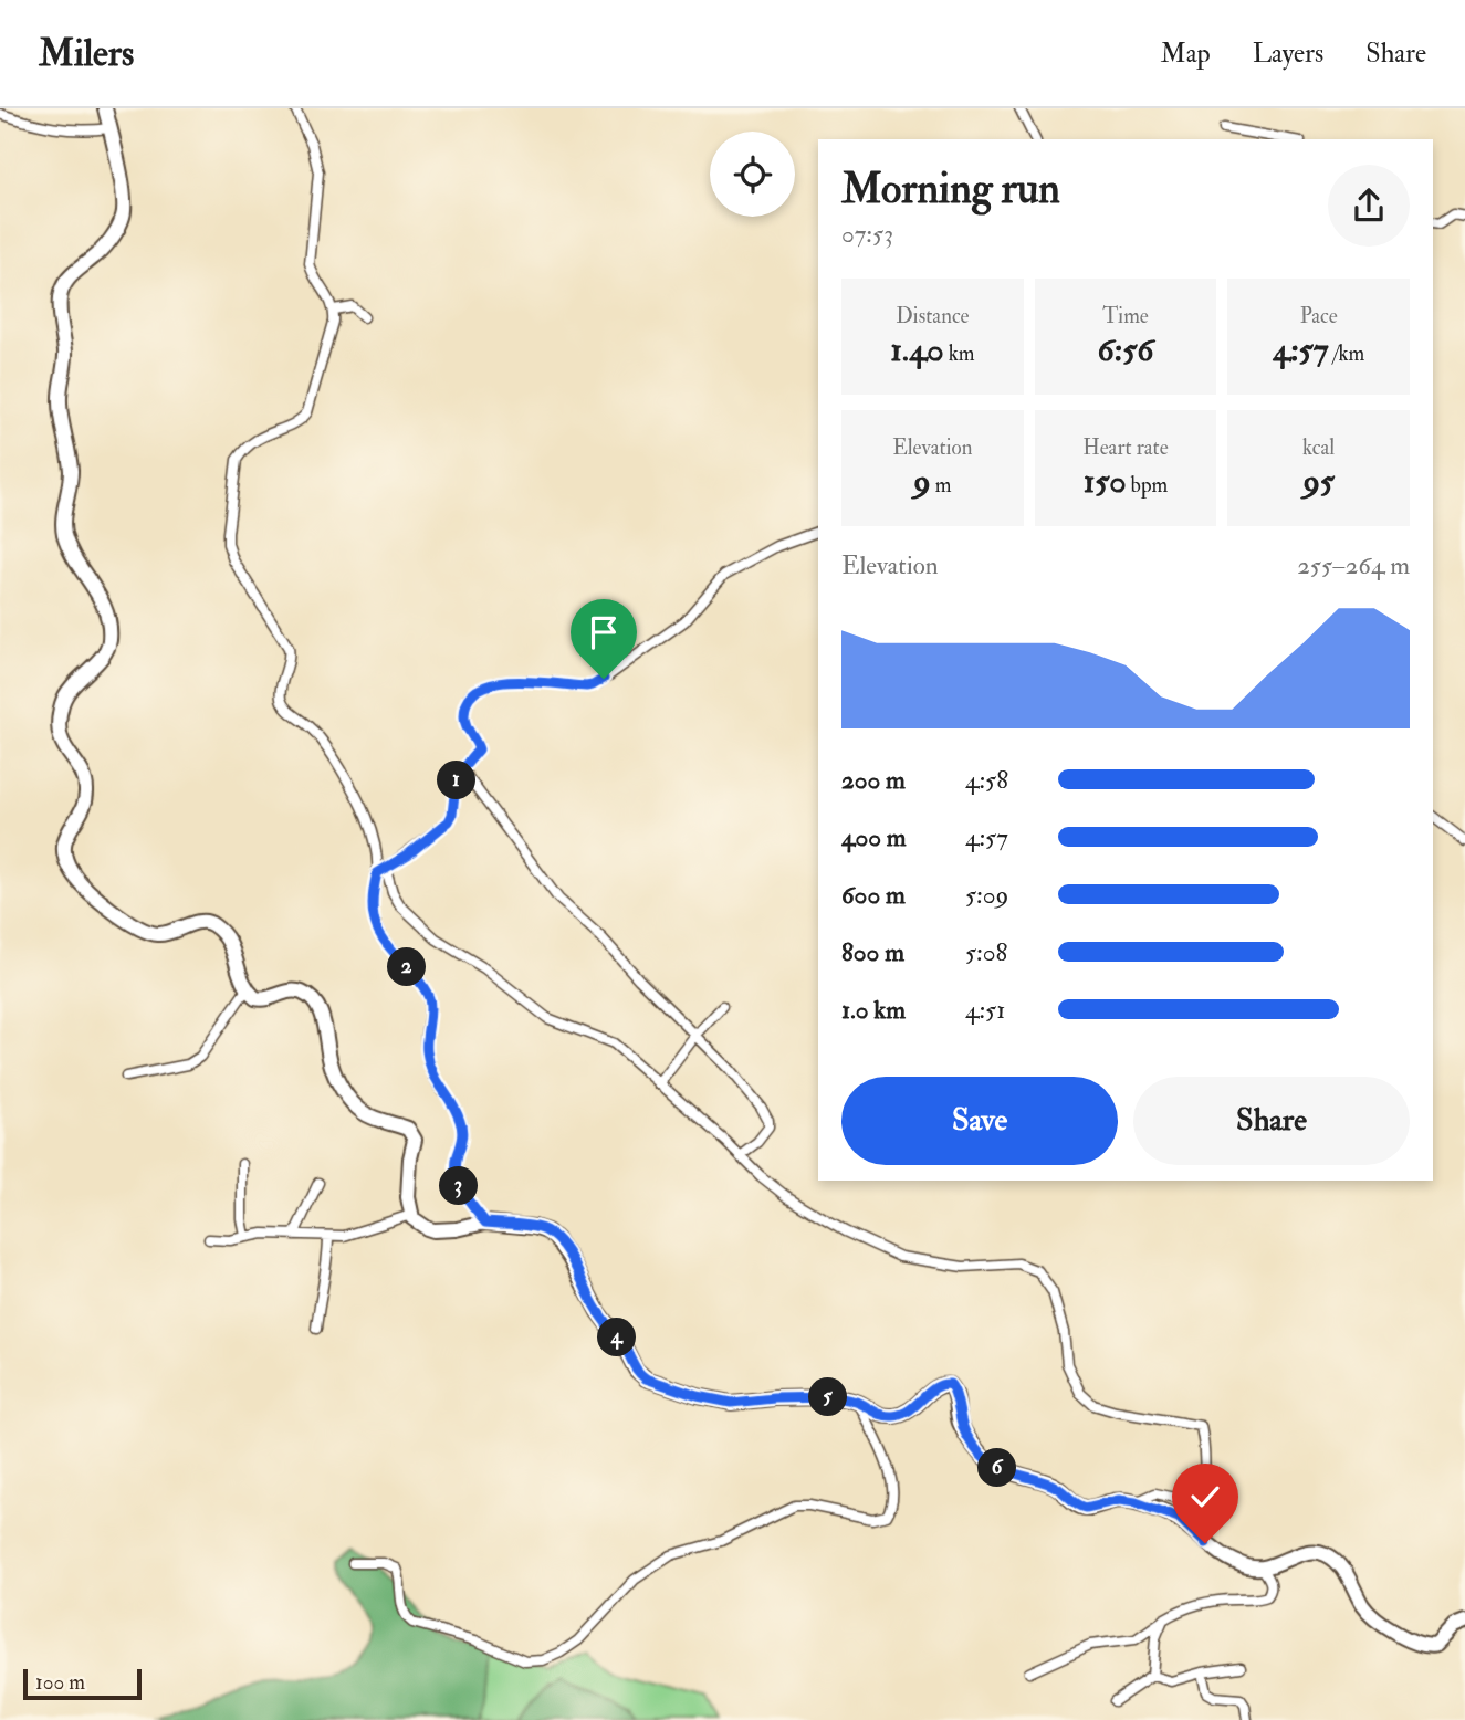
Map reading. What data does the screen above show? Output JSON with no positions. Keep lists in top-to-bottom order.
{
  "scale_bar": "100 m",
  "page": {
    "header": "Milers",
    "nav": ["Map", "Layers", "Share"],
    "heading": ["Morning run", "07:53"],
    "stats": [
      ["Distance", "1.40 km"],
      ["Time", "6:56"],
      ["Pace", "4:57 /km"],
      ["Elevation", "9 m"],
      ["Heart rate", "150 bpm"],
      ["kcal", "95"]
    ],
    "chart": ["Elevation", "255–264 m"],
    "list": [
      {
        "name": "200 m",
        "note": "4:58"
      },
      {
        "name": "400 m",
        "note": "4:57"
      },
      {
        "name": "600 m",
        "note": "5:09"
      },
      {
        "name": "800 m",
        "note": "5:08"
      },
      {
        "name": "1.0 km",
        "note": "4:51"
      }
    ],
    "pins": [
      "1",
      "2",
      "3",
      "4",
      "5",
      "6"
    ],
    "buttons": ["Save", "Share"],
    "scale": "100 m"
  }
}
